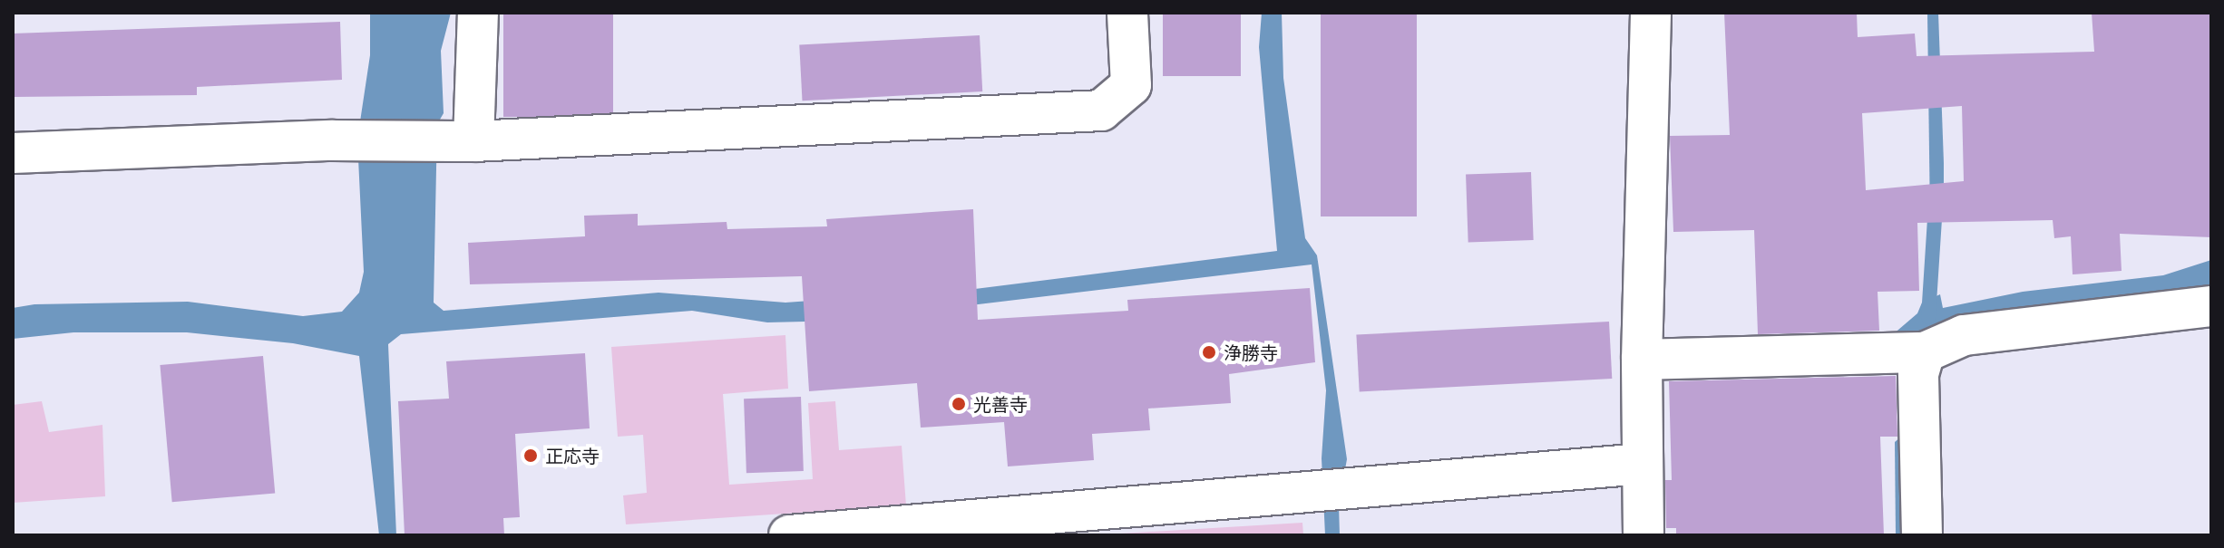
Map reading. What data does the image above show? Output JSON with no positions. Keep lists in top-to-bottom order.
{
  "places": ["浄勝寺", "光善寺", "正応寺"]
}
